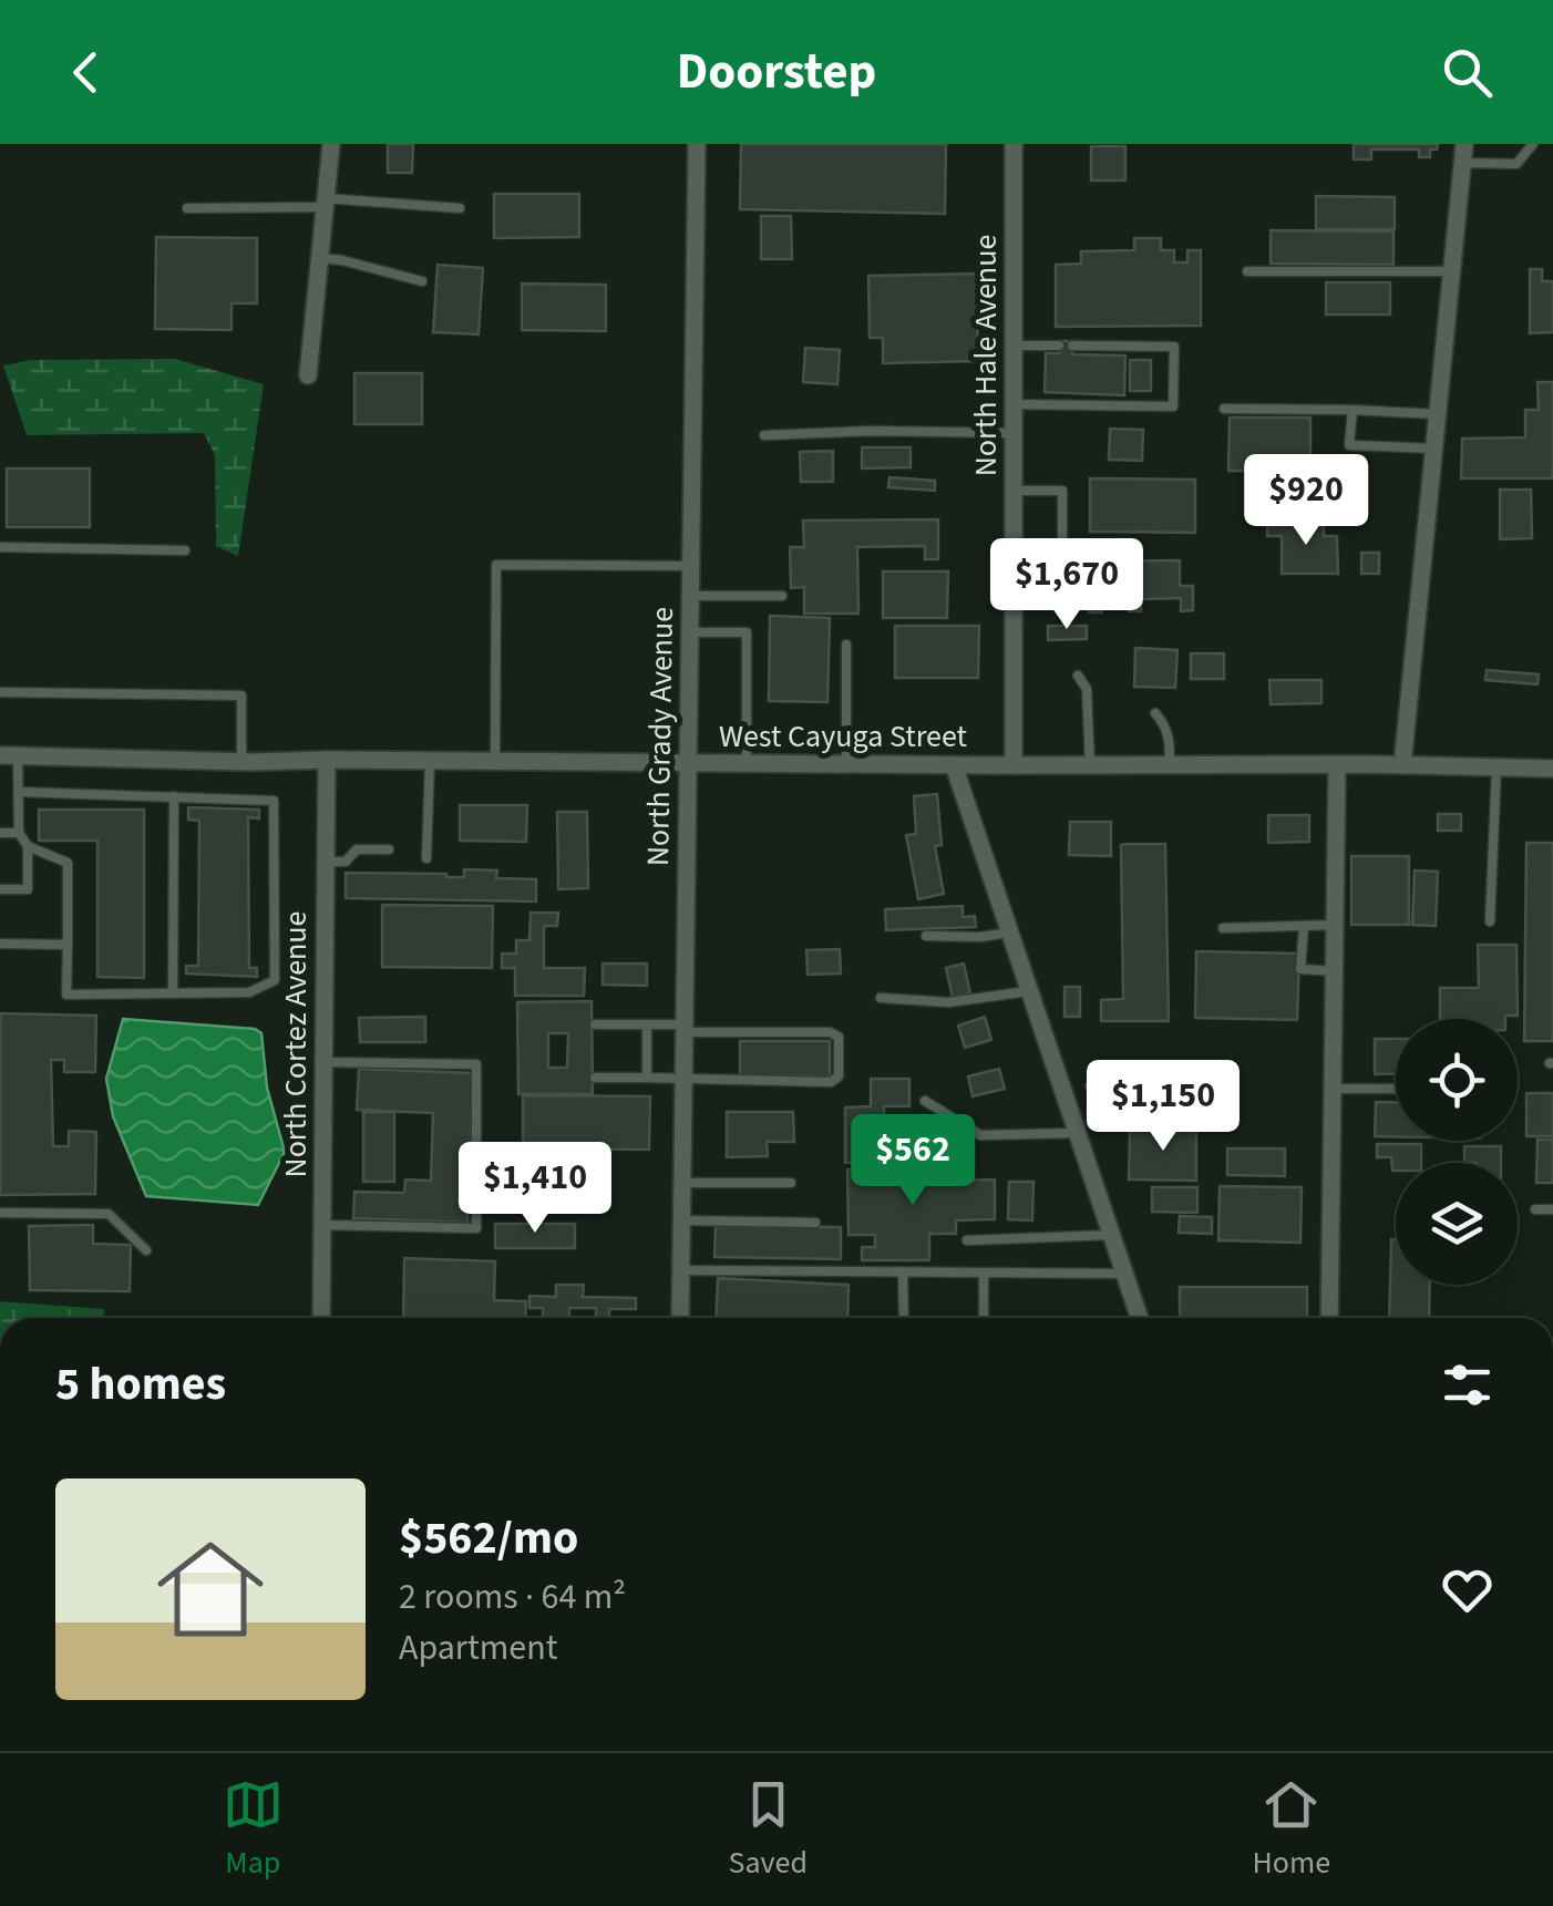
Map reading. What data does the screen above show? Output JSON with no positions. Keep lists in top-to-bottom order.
{
  "streets": {
    "street": [
      "North Hale Avenue",
      "North Grady Avenue",
      "West Cayuga Street",
      "North Cortez Avenue"
    ]
  },
  "crossings": [
    ["North Hale Avenue", "West Cayuga Street"],
    ["North Grady Avenue", "West Cayuga Street"],
    ["West Cayuga Street", "North Cortez Avenue"]
  ],
  "page": {
    "header": "Doorstep",
    "price": [
      "$920",
      "$1,670",
      "$1,150",
      "$562",
      "$1,410"
    ],
    "heading": "5 homes",
    "list": [
      {
        "name": "$562/mo",
        "note": "2 rooms · 64 m² · Apartment"
      }
    ],
    "tabs": ["Map", "Saved", "Home"]
  }
}
